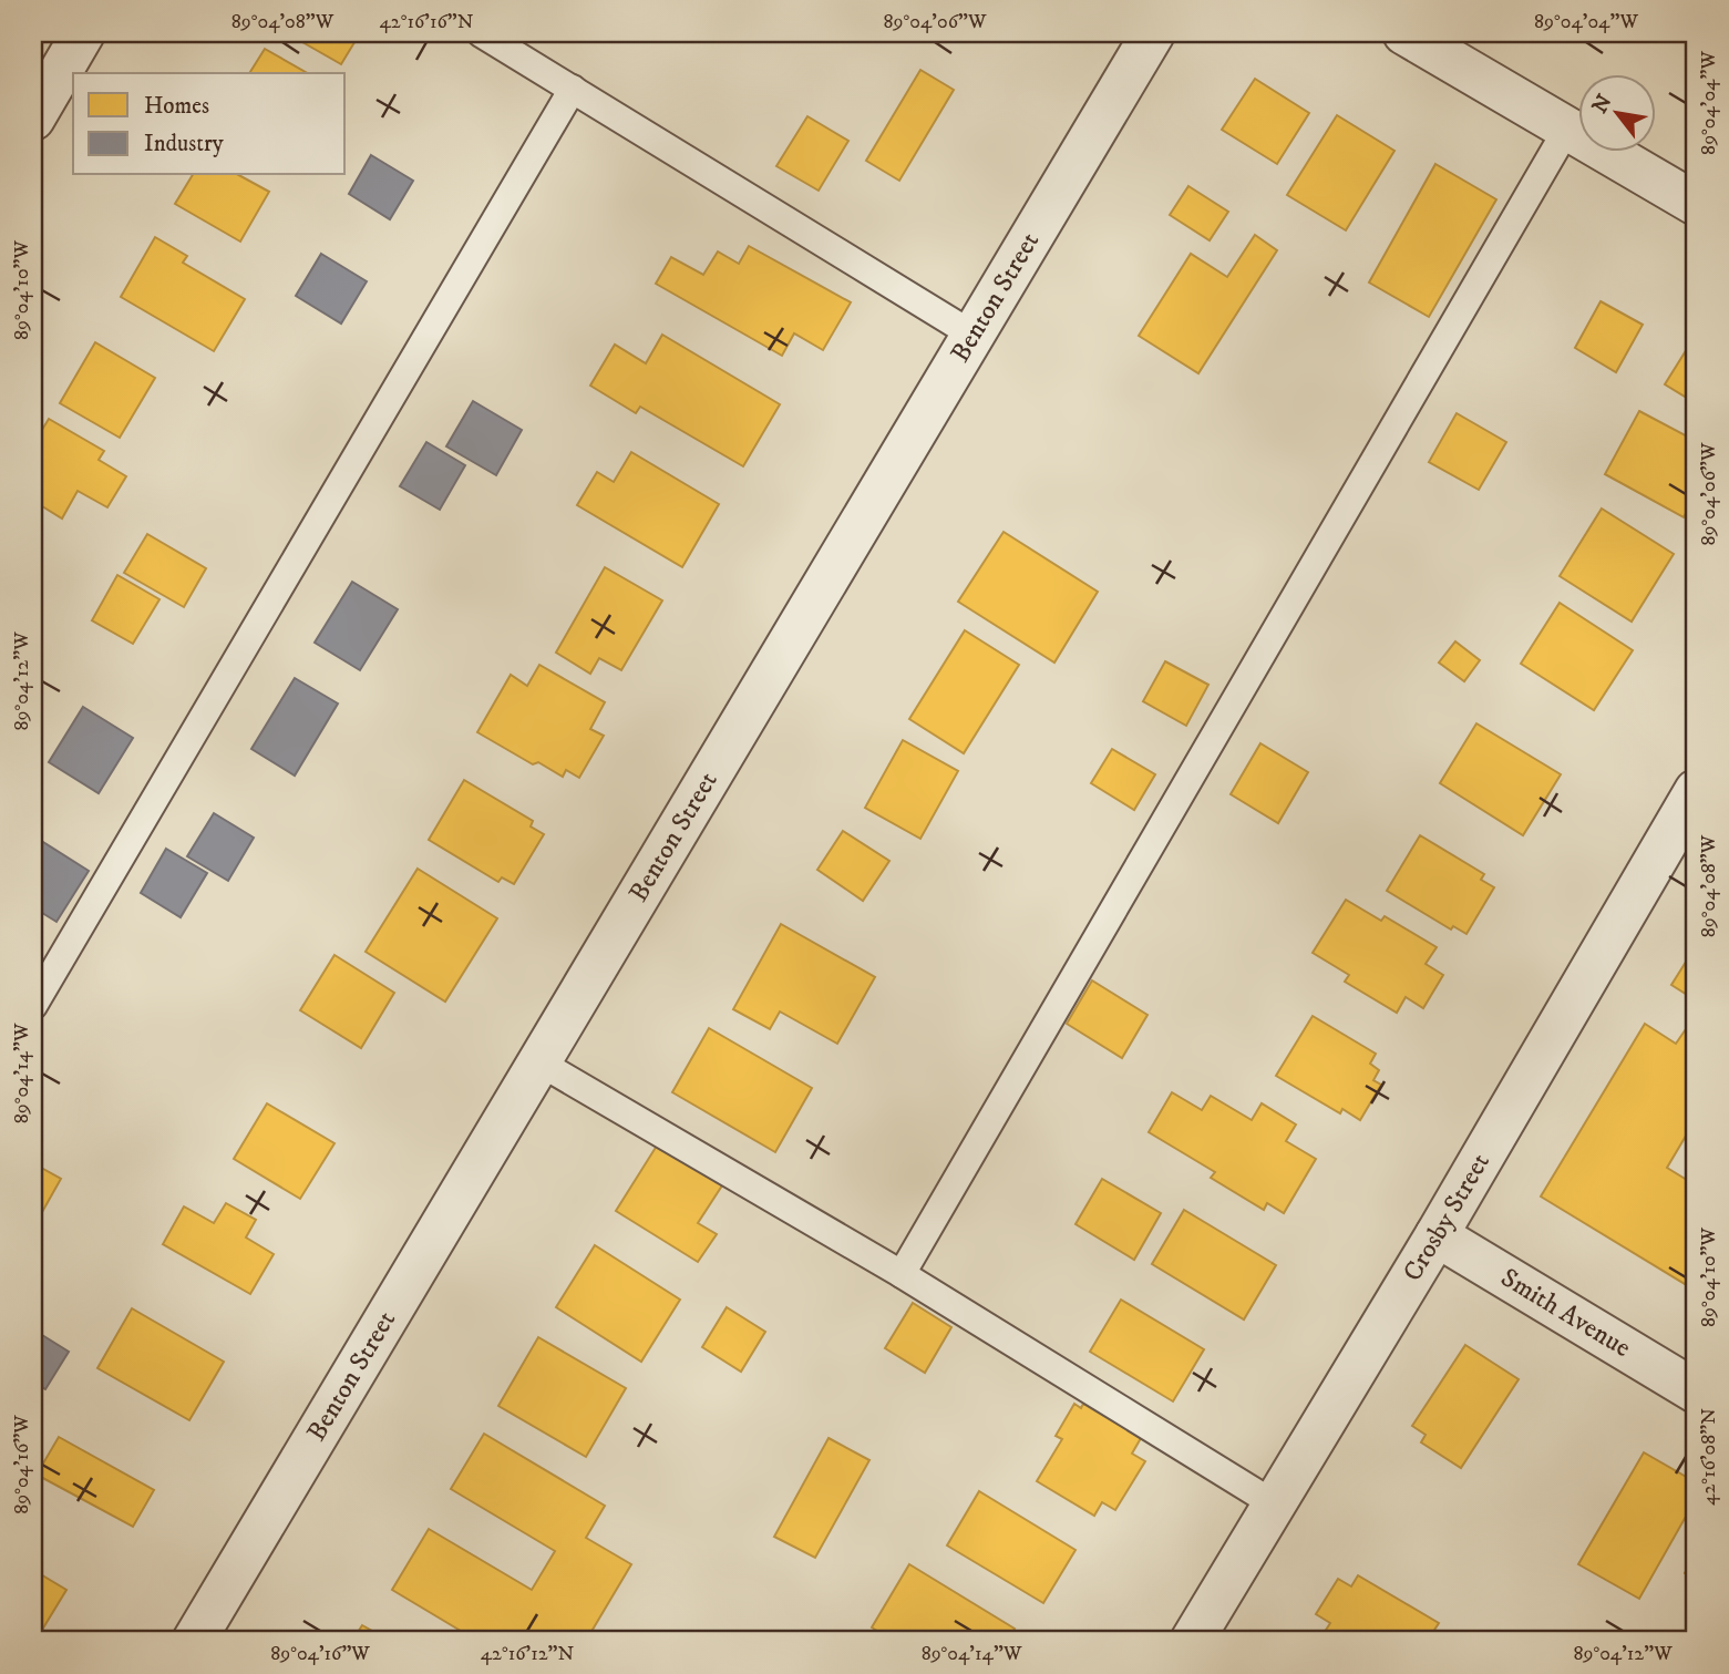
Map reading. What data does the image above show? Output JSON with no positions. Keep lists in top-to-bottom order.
{
  "streets": {
    "street": ["Benton Street", "Crosby Street", "Smith Avenue"]
  },
  "crossings": [
    ["Crosby Street", "Smith Avenue"]
  ],
  "legend": ["Homes", "Industry"],
  "north": "top left",
  "coordinates": [
    "89°04'08\"W",
    "42°16'16\"N",
    "89°04'06\"W",
    "89°04'04\"W",
    "89°04'10\"W",
    "89°04'12\"W",
    "89°04'14\"W",
    "42°16'08\"N",
    "89°04'16\"W",
    "42°16'12\"N"
  ]
}
